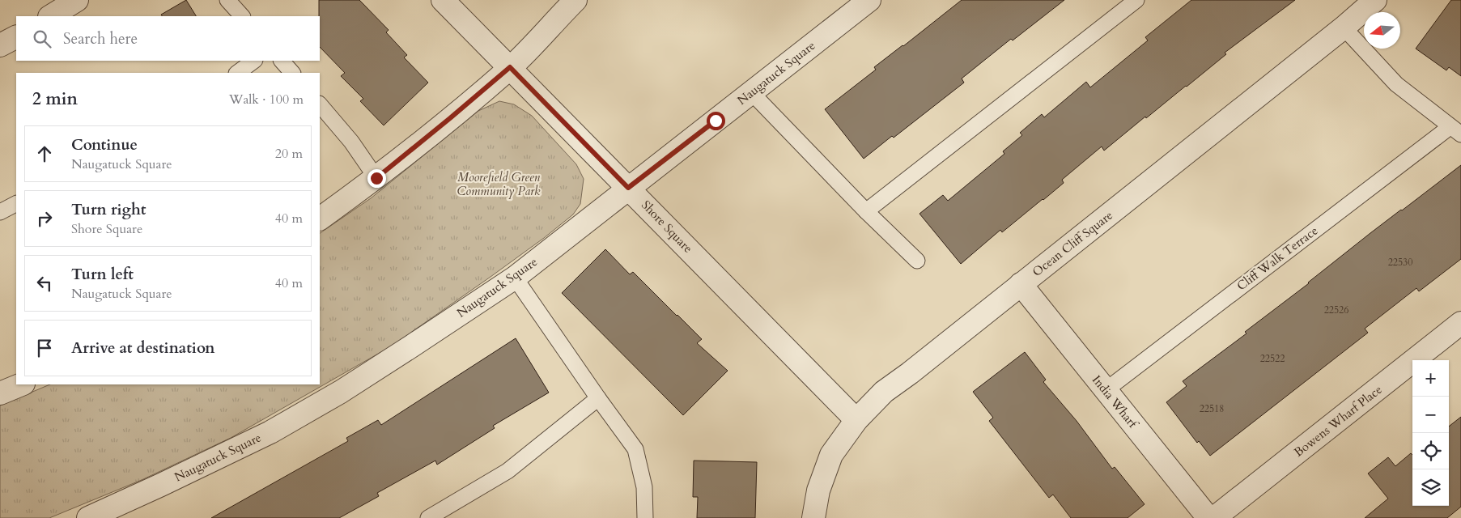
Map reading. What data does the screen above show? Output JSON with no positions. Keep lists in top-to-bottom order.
{
  "streets": {
    "street": [
      "Naugatuck Square",
      "Shore Square",
      "Ocean Cliff Square",
      "India Wharf",
      "Bowens Wharf Place"
    ],
    "lane": ["Cliff Walk Terrace"]
  },
  "crossings": [
    ["Naugatuck Square", "Shore Square"],
    ["Shore Square", "Ocean Cliff Square"],
    ["Ocean Cliff Square", "India Wharf"],
    ["Cliff Walk Terrace", "India Wharf"]
  ],
  "parks": ["Moorefield Green Community Park"],
  "house_numbers": [
    "22530",
    "22526",
    "22522",
    "22518"
  ],
  "north": "left",
  "page": {
    "search": "Search here",
    "heading": ["2 min", "Walk · 100 m"],
    "list": [
      ["Continue", "Naugatuck Square", "20 m"],
      ["Turn right", "Shore Square", "40 m"],
      ["Turn left", "Naugatuck Square", "40 m"],
      "Arrive at destination"
    ],
    "map_buttons": ["+", "−"]
  }
}
